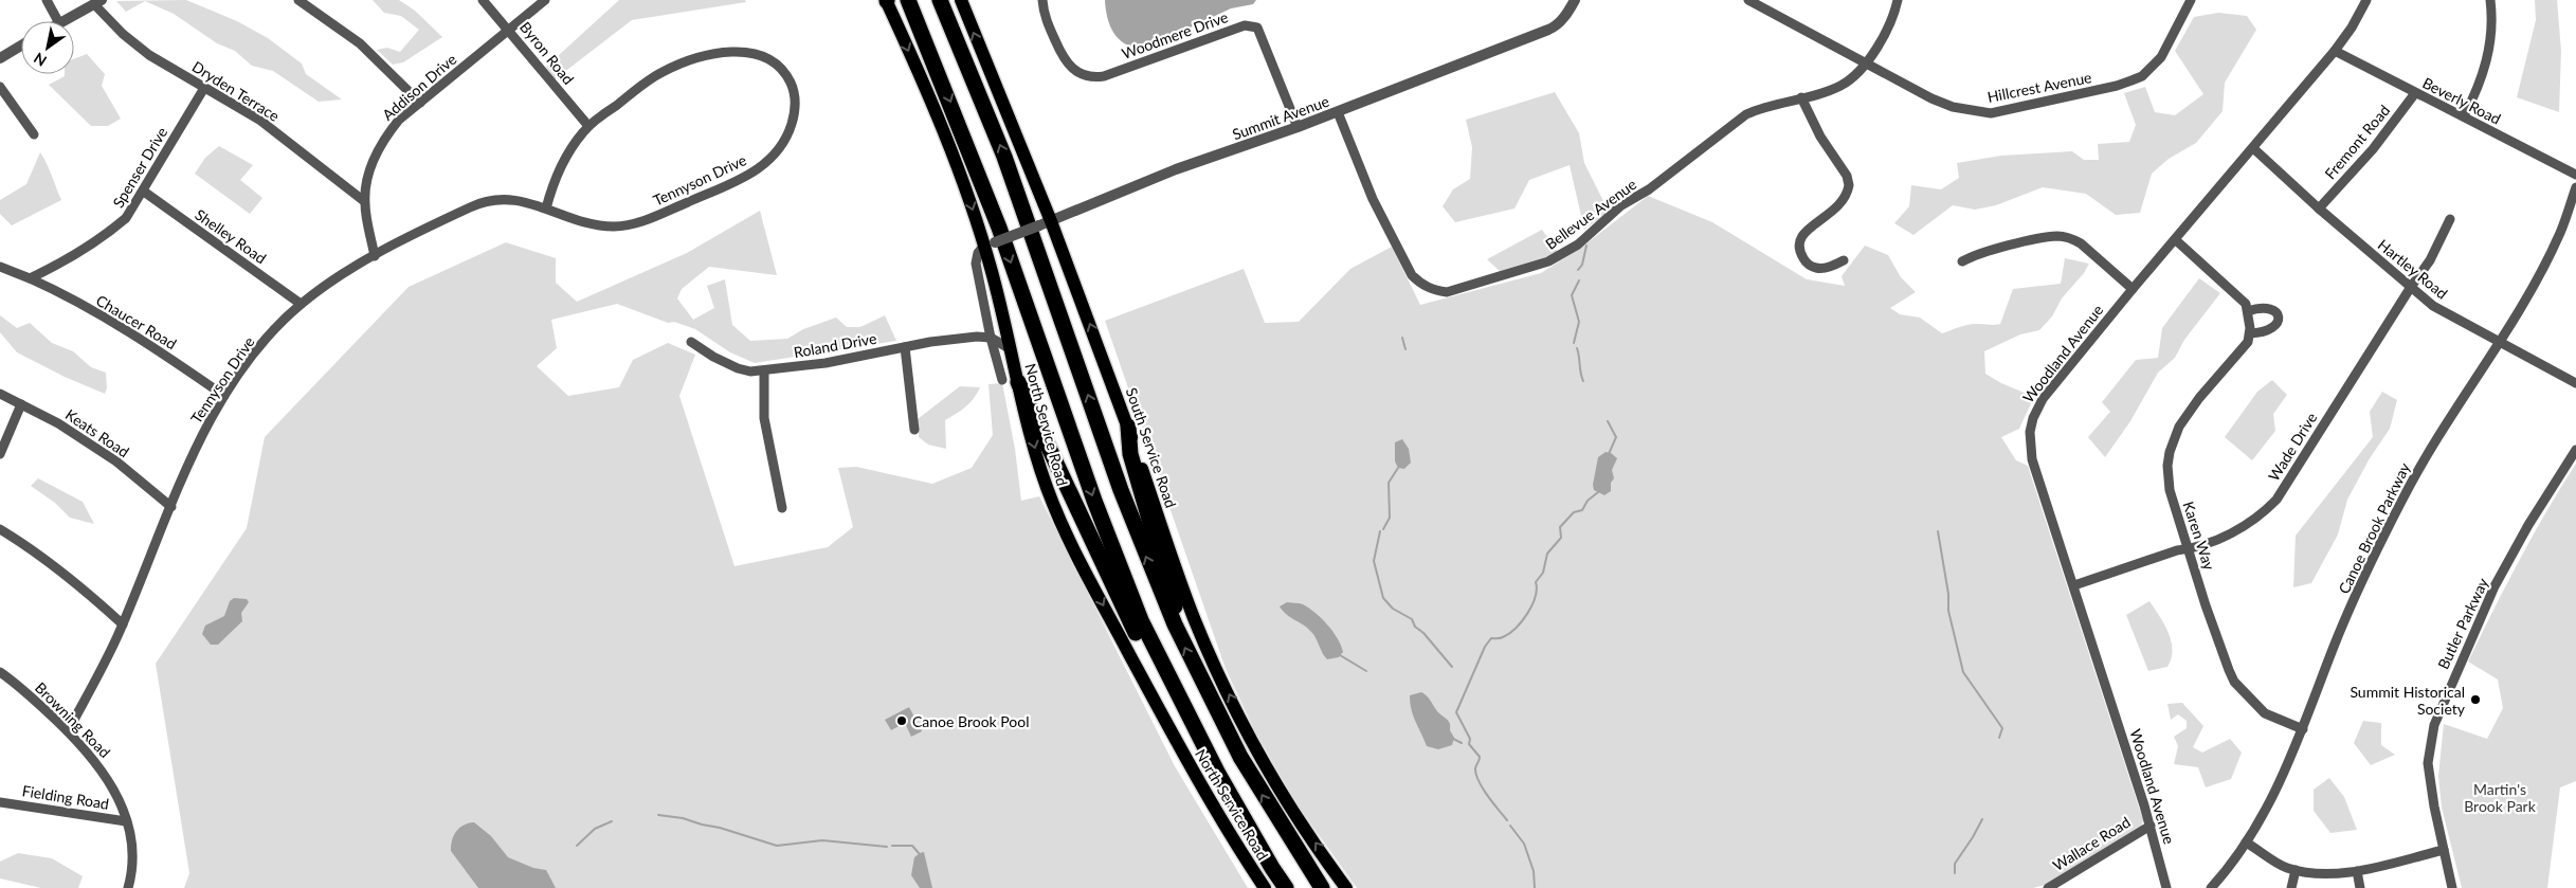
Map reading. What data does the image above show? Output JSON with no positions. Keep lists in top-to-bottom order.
{
  "streets": {
    "main road": ["North Service Road", "South Service Road"],
    "street": [
      "Woodmere Drive",
      "Byron Road",
      "Addison Drive",
      "Hillcrest Avenue",
      "Dryden Terrace",
      "Beverly Road",
      "Summit Avenue",
      "Fremont Road",
      "Spenser Drive",
      "Tennyson Drive",
      "Bellevue Avenue",
      "Shelley Road",
      "Hartley Road",
      "Chaucer Road",
      "Roland Drive",
      "Woodland Avenue",
      "Keats Road",
      "Wade Drive",
      "Canoe Brook Parkway",
      "Karen Way",
      "Butler Parkway",
      "Browning Road",
      "Fielding Road",
      "Wallace Road"
    ]
  },
  "crossings": [
    ["Woodmere Drive", "Summit Avenue"],
    ["Byron Road", "Addison Drive"],
    ["Byron Road", "Tennyson Drive"],
    ["Addison Drive", "Dryden Terrace"],
    ["Addison Drive", "Tennyson Drive"],
    ["Hillcrest Avenue", "Bellevue Avenue"],
    ["Dryden Terrace", "Spenser Drive"],
    ["Beverly Road", "Fremont Road"],
    ["Beverly Road", "Woodland Avenue"],
    ["Summit Avenue", "Bellevue Avenue"],
    ["Summit Avenue", "North Service Road"],
    ["Summit Avenue", "South Service Road"],
    ["Fremont Road", "Hartley Road"],
    ["Spenser Drive", "Shelley Road"],
    ["Spenser Drive", "Chaucer Road"],
    ["Tennyson Drive", "Shelley Road"],
    ["Tennyson Drive", "Chaucer Road"],
    ["Tennyson Drive", "Keats Road"],
    ["Tennyson Drive", "Browning Road"],
    ["Hartley Road", "Woodland Avenue"],
    ["Hartley Road", "Wade Drive"],
    ["Hartley Road", "Canoe Brook Parkway"],
    ["Woodland Avenue", "Wade Drive"],
    ["Woodland Avenue", "Wallace Road"],
    ["Wade Drive", "Karen Way"],
    ["Canoe Brook Parkway", "Karen Way"],
    ["Browning Road", "Fielding Road"]
  ],
  "one_way": ["North Service Road", "South Service Road"],
  "parks": ["Martin's Brook Park"],
  "places": ["Summit Historical Society", "Canoe Brook Pool"],
  "north": "bottom left"
}
